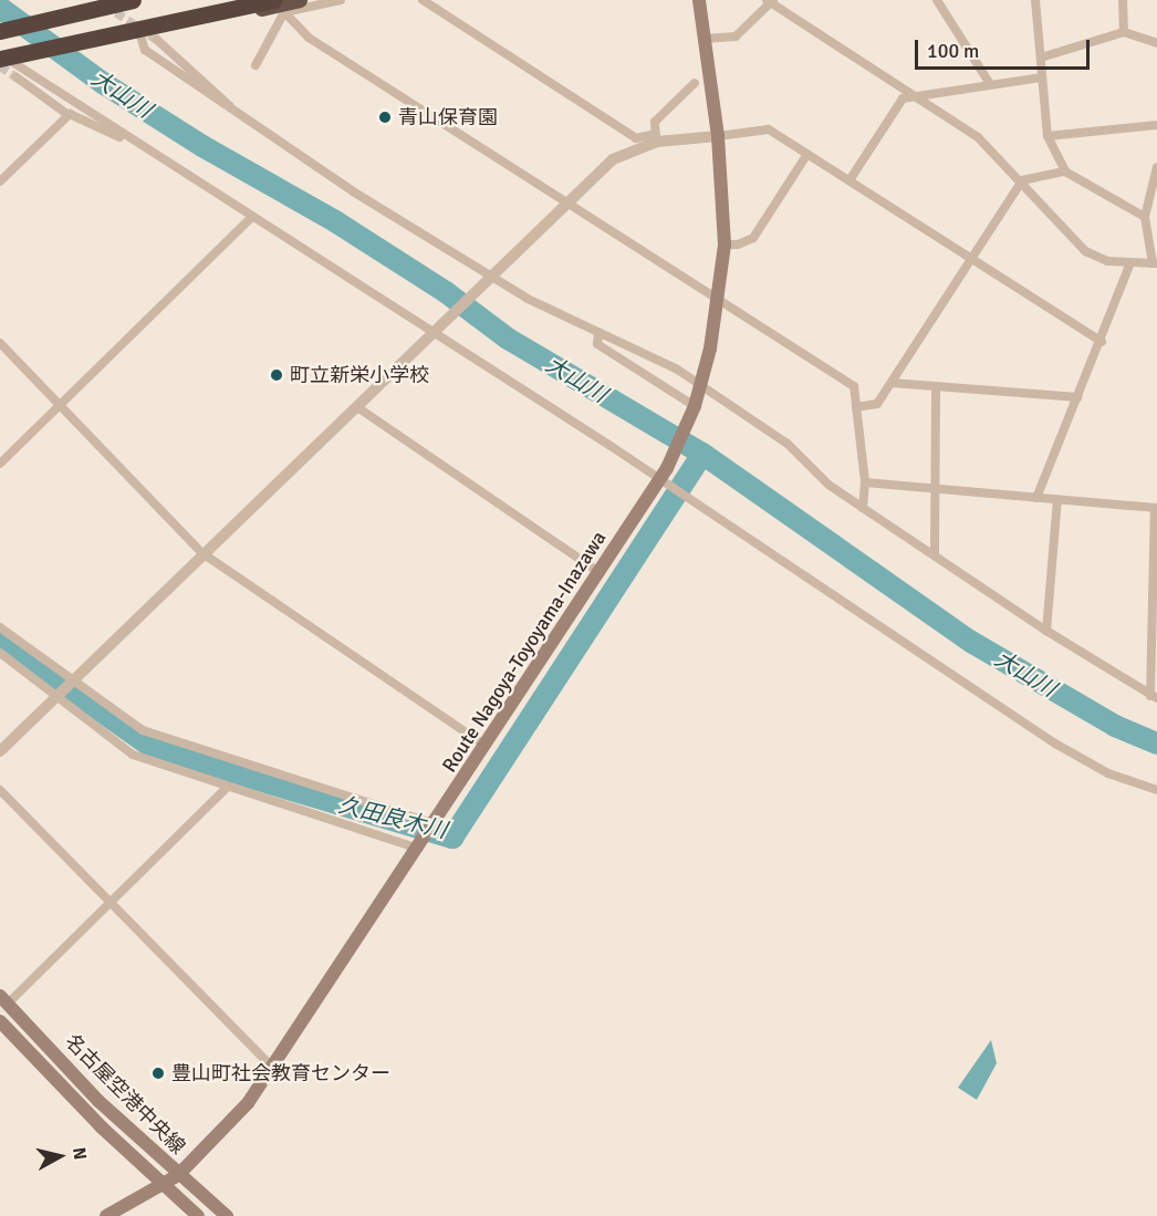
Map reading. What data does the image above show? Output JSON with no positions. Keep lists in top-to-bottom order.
{
  "streets": {
    "main road": ["Route Nagoya-Toyoyama-Inazawa", "名古屋空港中央線"]
  },
  "crossings": [
    ["Route Nagoya-Toyoyama-Inazawa", "名古屋空港中央線"]
  ],
  "water": ["大山川", "久田良木川"],
  "places": ["青山保育園", "町立新栄小学校", "豊山町社会教育センター"],
  "scale_bar": "100 m",
  "north": "right"
}
